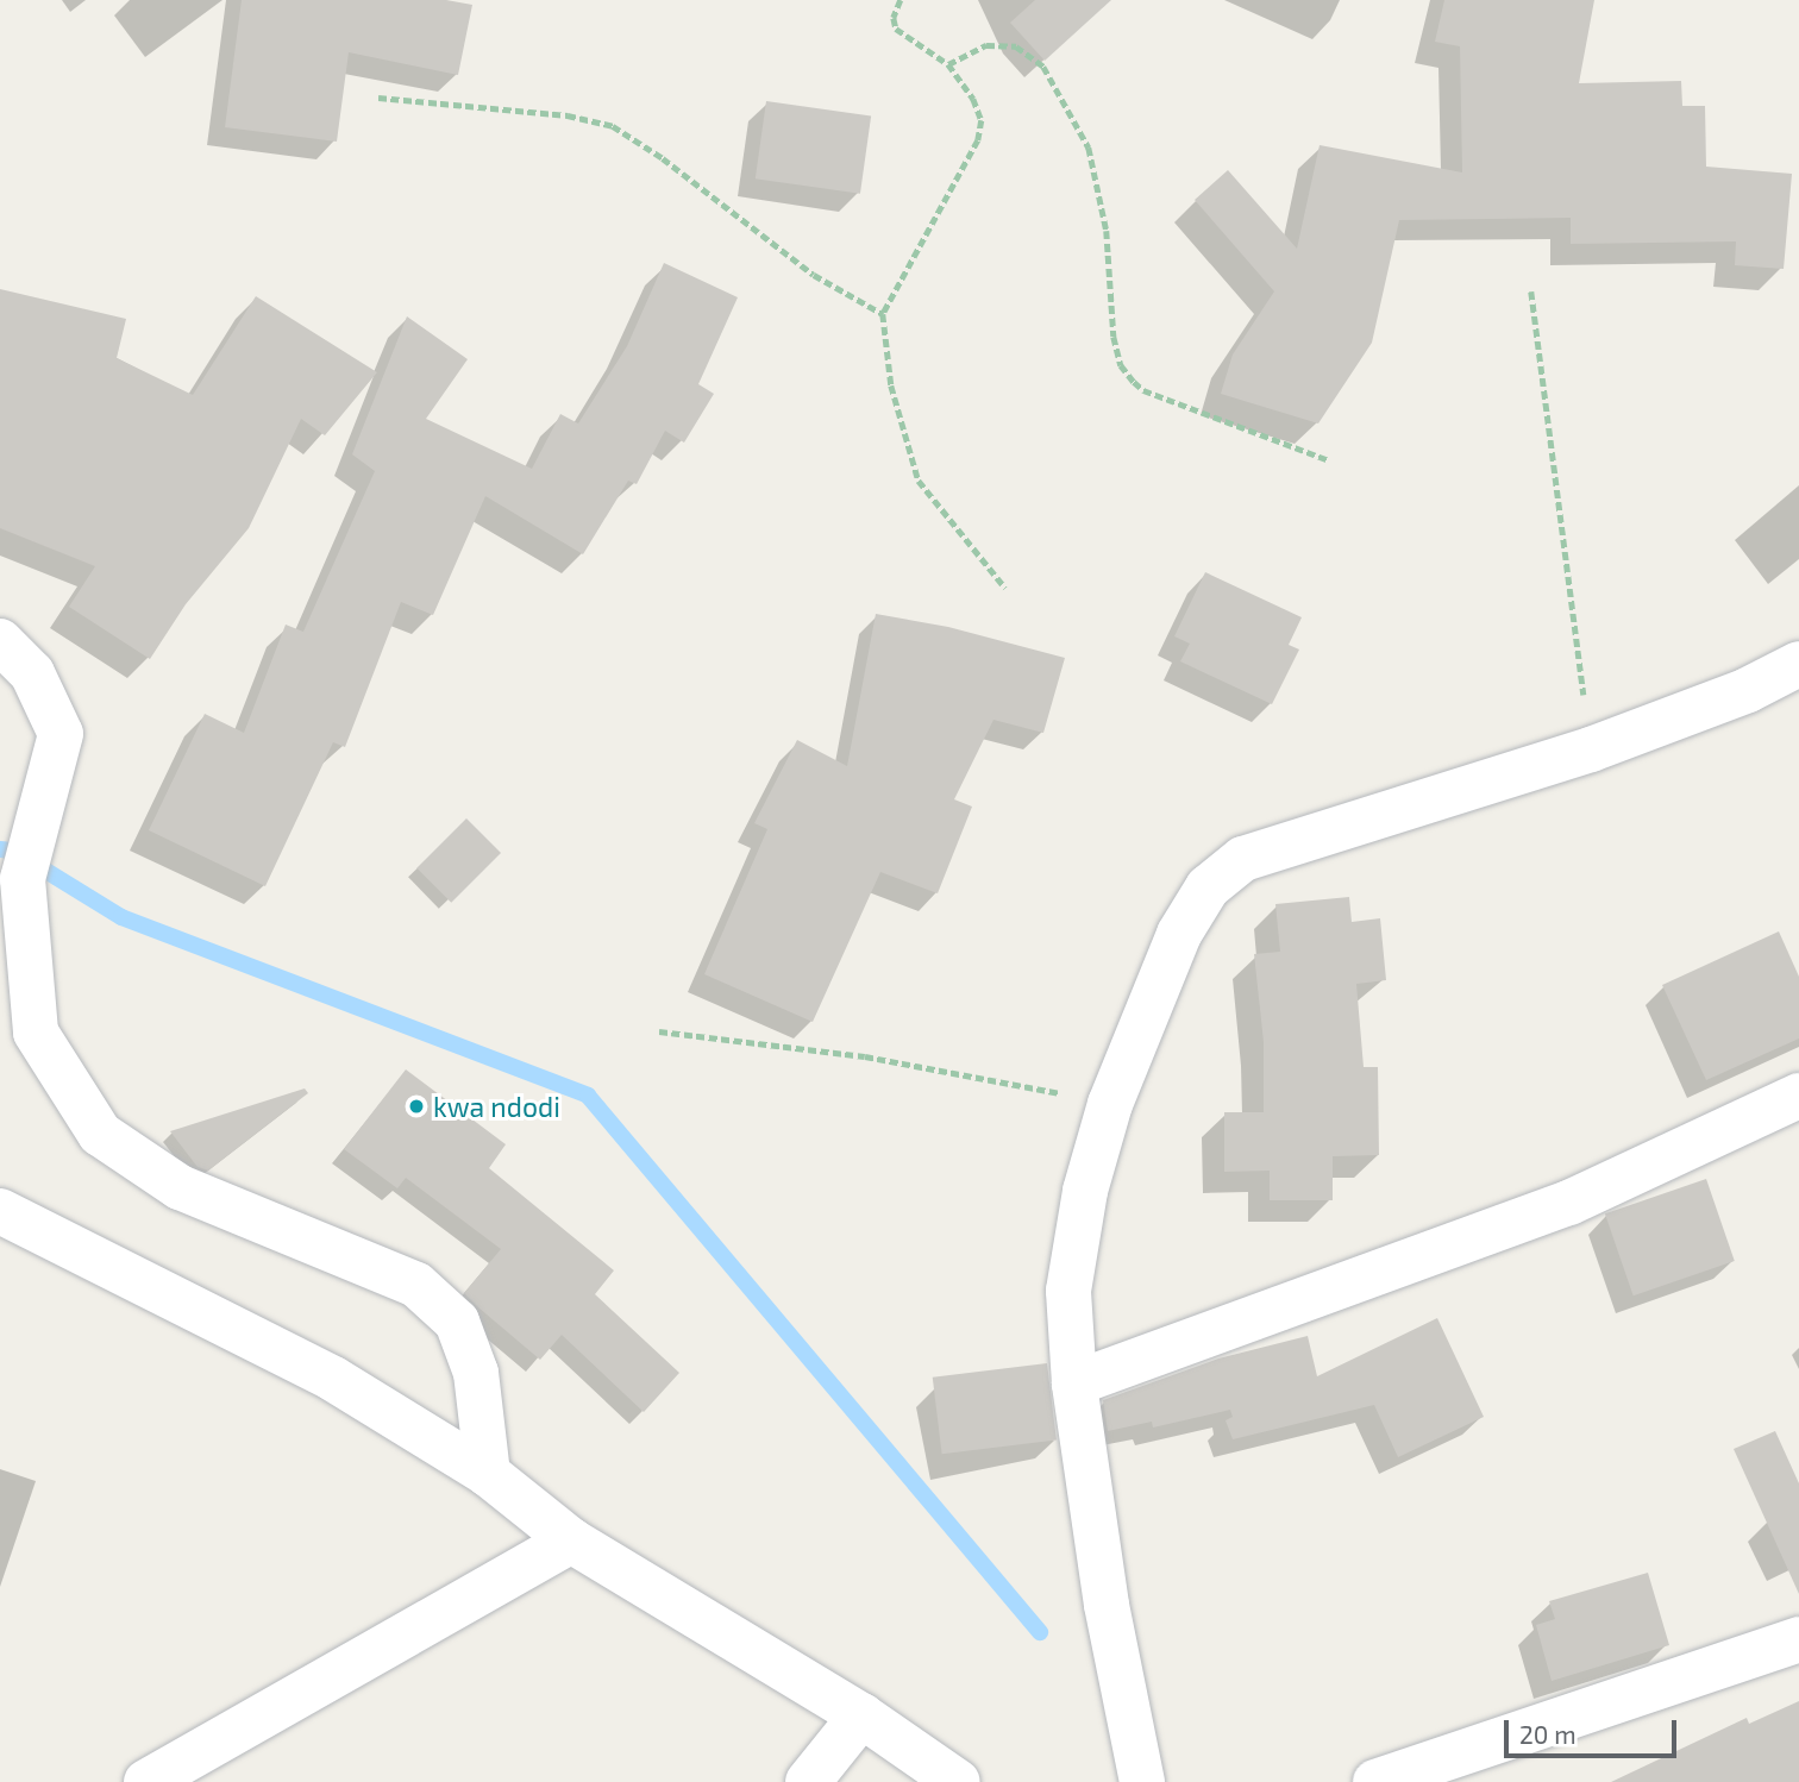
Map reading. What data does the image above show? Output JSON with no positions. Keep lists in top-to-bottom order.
{
  "places": ["kwa ndodi"],
  "scale_bar": "20 m"
}
